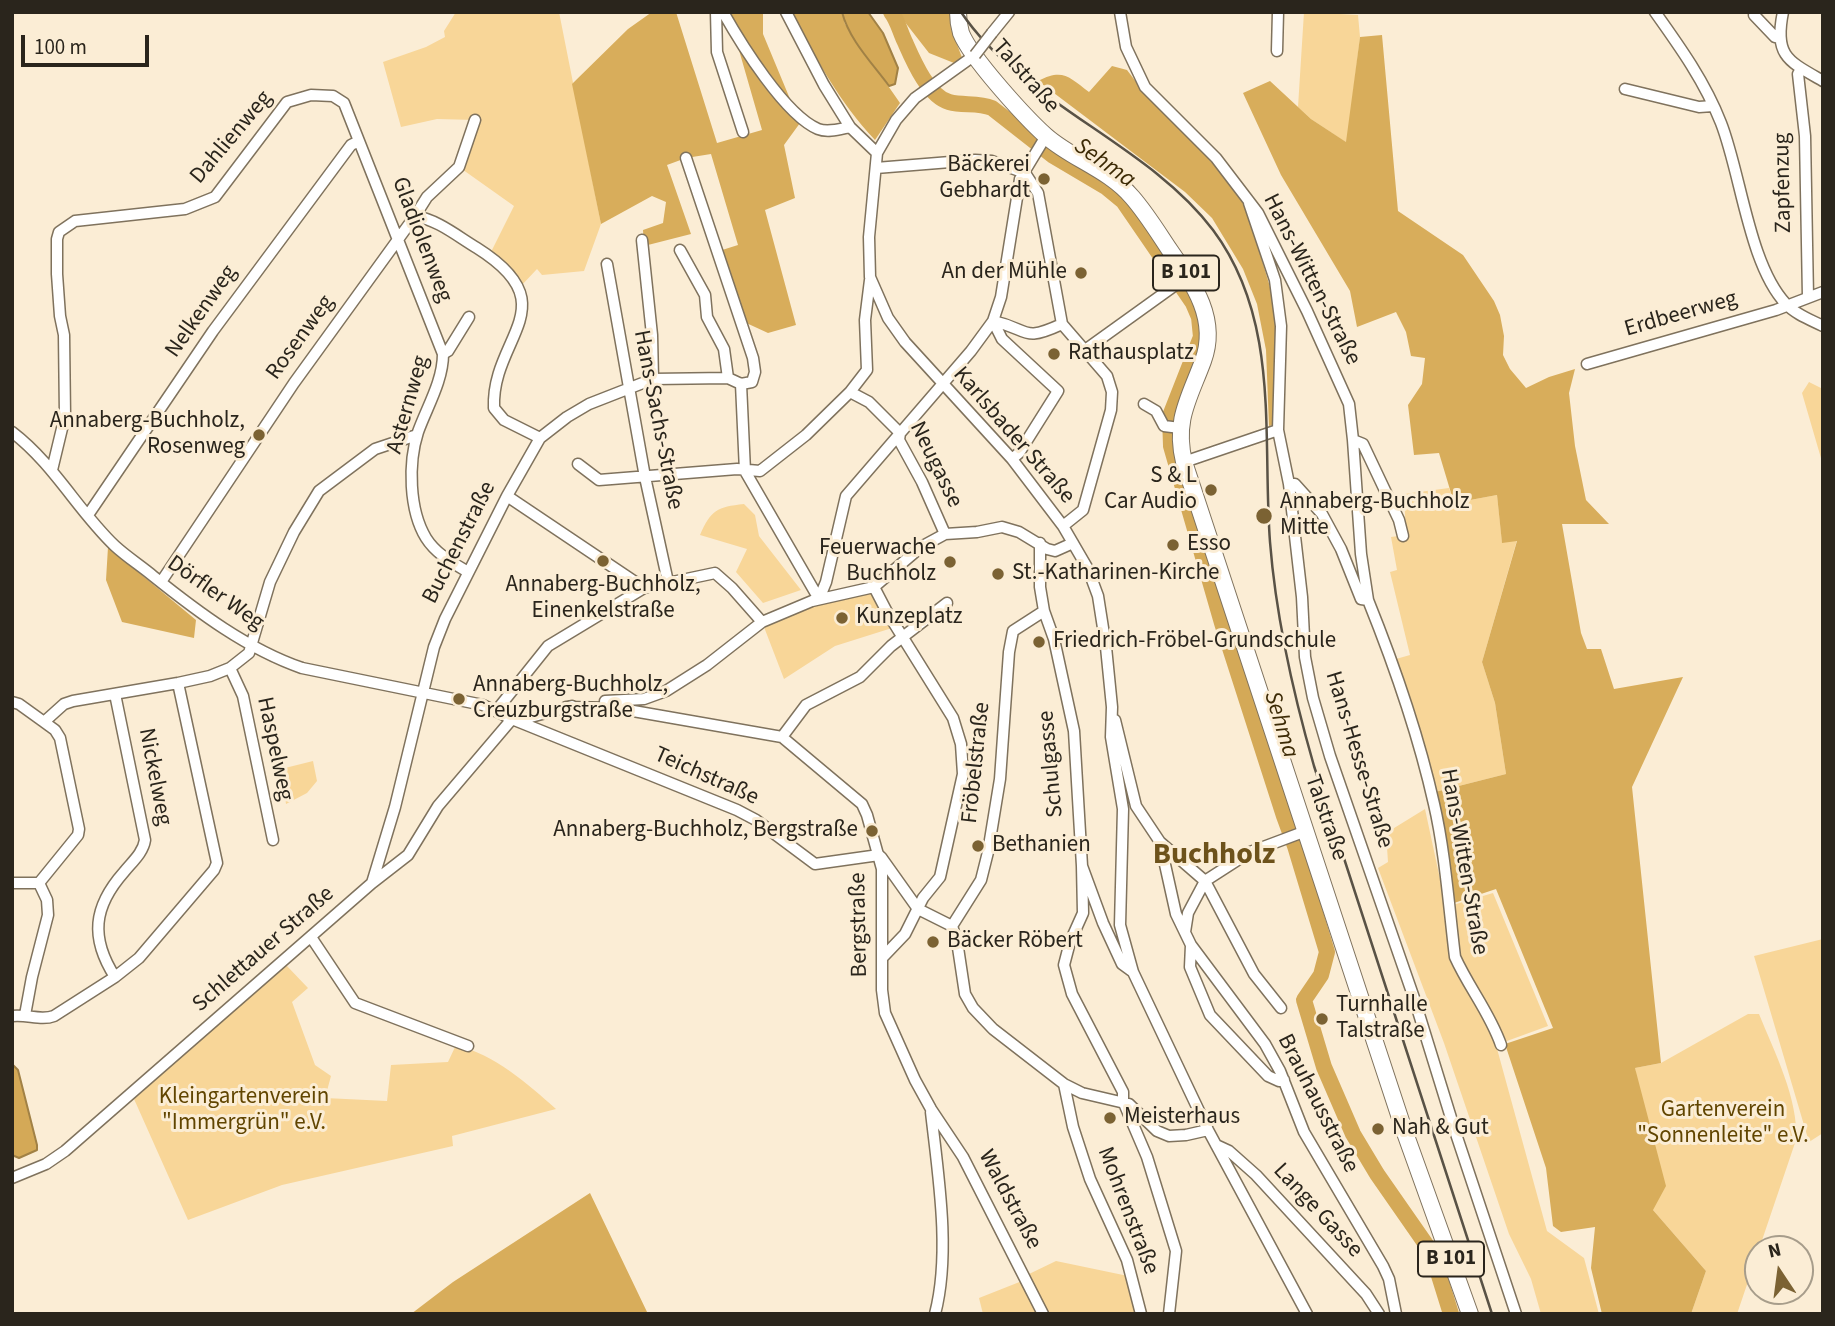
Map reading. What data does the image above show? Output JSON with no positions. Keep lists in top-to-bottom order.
{
  "streets": {
    "main road": ["Talstraße", "B 101"],
    "street": [
      "Dahlienweg",
      "Zapfenzug",
      "Gladiolenweg",
      "Hans-Witten-Straße",
      "Nelkenweg",
      "Erdbeerweg",
      "Rosenweg",
      "Asternweg",
      "Hans-Sachs-Straße",
      "Karlsbader Straße",
      "Neugasse",
      "Buchenstraße",
      "Dörfler Weg",
      "Haspelweg",
      "Hans-Hesse-Straße",
      "Fröbelstraße",
      "Schulgasse",
      "Nickelweg",
      "Teichstraße",
      "Bergstraße",
      "Schlettauer Straße",
      "Brauhausstraße",
      "Waldstraße",
      "Mohrenstraße",
      "Lange Gasse"
    ]
  },
  "crossings": [
    ["Talstraße", "Karlsbader Straße"],
    ["Dahlienweg", "Gladiolenweg"],
    ["Dahlienweg", "Nelkenweg"],
    ["Dahlienweg", "Dörfler Weg"],
    ["Zapfenzug", "Erdbeerweg"],
    ["Gladiolenweg", "Nelkenweg"],
    ["Gladiolenweg", "Rosenweg"],
    ["Gladiolenweg", "Asternweg"],
    ["Hans-Witten-Straße", "Hans-Hesse-Straße"],
    ["Nelkenweg", "Dörfler Weg"],
    ["Rosenweg", "Dörfler Weg"],
    ["Asternweg", "Buchenstraße"],
    ["Hans-Sachs-Straße", "Buchenstraße"],
    ["Karlsbader Straße", "Schulgasse"],
    ["Karlsbader Straße", "Schlettauer Straße"],
    ["Karlsbader Straße", "Lange Gasse"],
    ["Neugasse", "Schlettauer Straße"],
    ["Buchenstraße", "Dörfler Weg"],
    ["Buchenstraße", "Schlettauer Straße"],
    ["Dörfler Weg", "Teichstraße"],
    ["Fröbelstraße", "Schulgasse"],
    ["Schulgasse", "Schlettauer Straße"],
    ["Teichstraße", "Bergstraße"],
    ["Teichstraße", "Schlettauer Straße"],
    ["Bergstraße", "Waldstraße"]
  ],
  "districts": ["Buchholz"],
  "water": ["Sehma"],
  "parks": ["Kleingartenverein \"Immergrün\" e.V.", "Gartenverein \"Sonnenleite\" e.V."],
  "places": [
    "Bäckerei Gebhardt",
    "An der Mühle",
    "Rathausplatz",
    "Annaberg-Buchholz, Rosenweg",
    "S & L Car Audio",
    "Annaberg-Buchholz Mitte",
    "Esso",
    "Annaberg-Buchholz, Einenkelstraße",
    "Feuerwache Buchholz",
    "St.-Katharinen-Kirche",
    "Kunzeplatz",
    "Friedrich-Fröbel-Grundschule",
    "Annaberg-Buchholz, Creuzburgstraße",
    "Annaberg-Buchholz, Bergstraße",
    "Bethanien",
    "Bäcker Röbert",
    "Turnhalle Talstraße",
    "Meisterhaus",
    "Nah & Gut"
  ],
  "scale_bar": "100 m",
  "north": "top"
}
